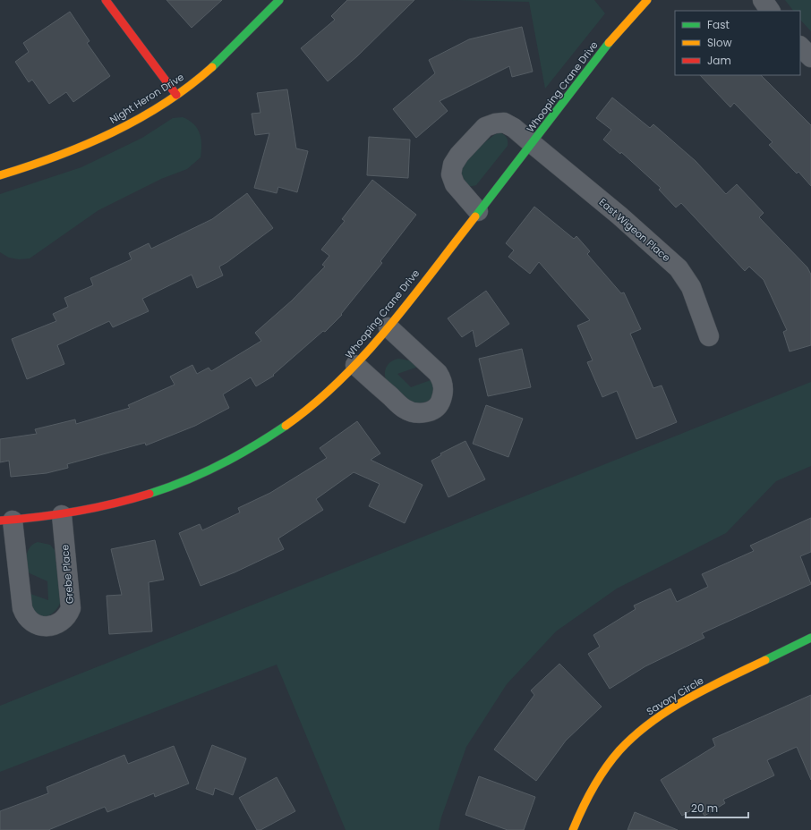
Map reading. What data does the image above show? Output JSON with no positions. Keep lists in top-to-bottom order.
{
  "streets": {
    "street": [
      "Whooping Crane Drive",
      "Night Heron Drive",
      "East Wigeon Place",
      "Grebe Place",
      "Savory Circle"
    ]
  },
  "crossings": [
    ["Whooping Crane Drive", "East Wigeon Place"],
    ["Whooping Crane Drive", "Grebe Place"]
  ],
  "legend": ["Fast", "Slow", "Jam"],
  "scale_bar": "20 m"
}
